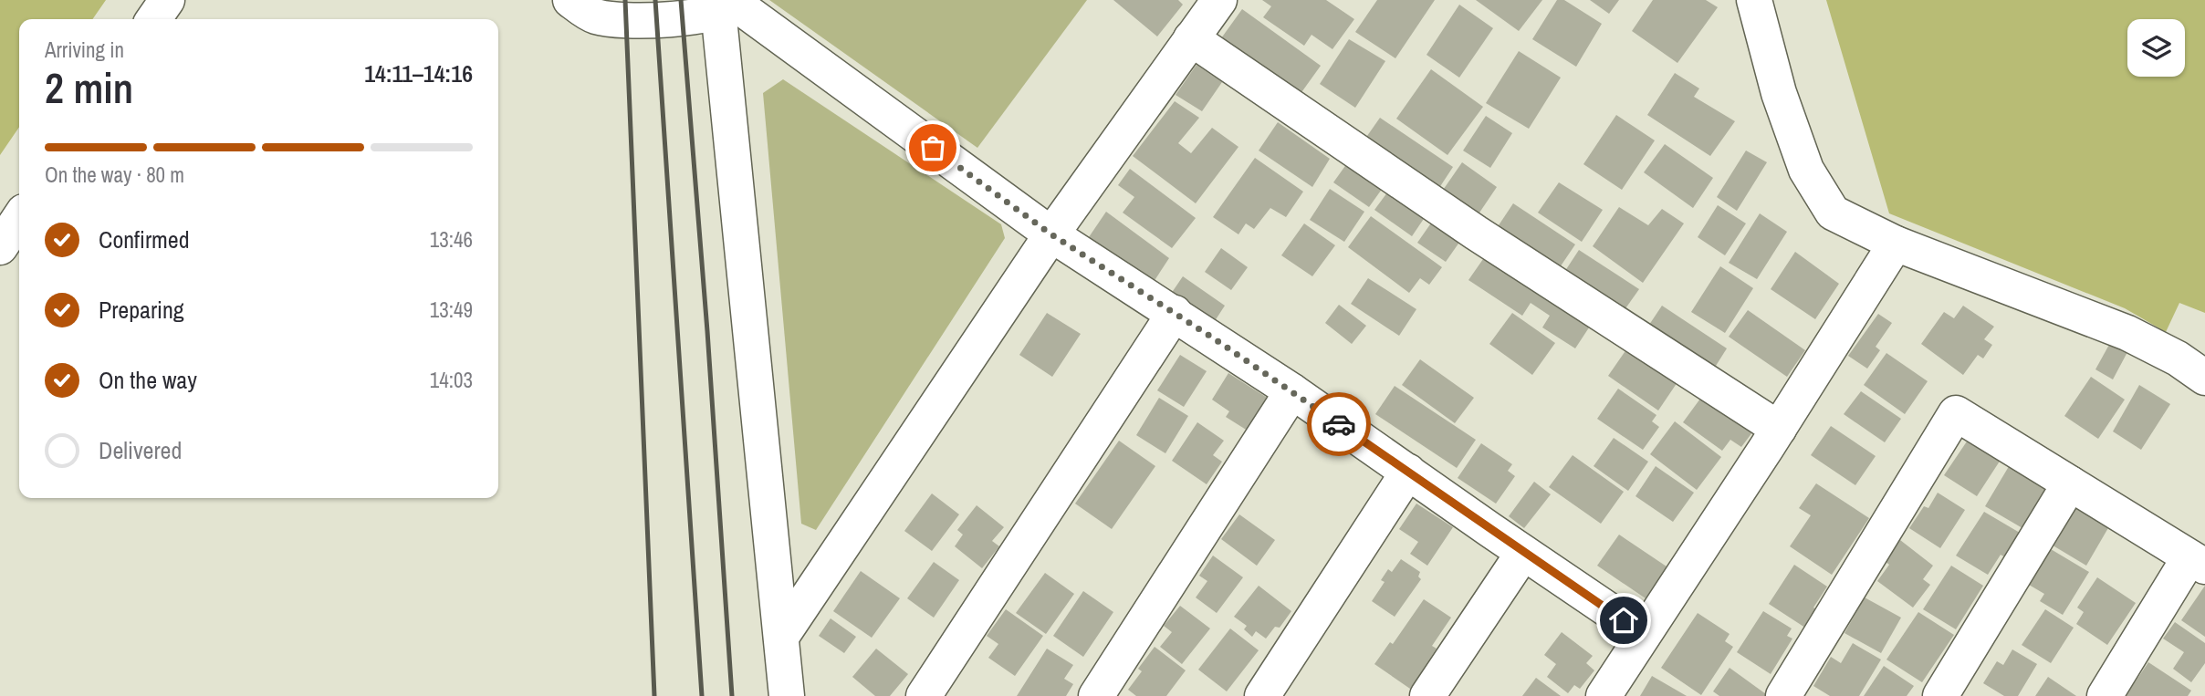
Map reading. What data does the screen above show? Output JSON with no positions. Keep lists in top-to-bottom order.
{
  "page": {
    "heading": ["2 min", "Arriving in", "14:11–14:16"],
    "bar": "On the way · 80 m",
    "list": [
      ["Confirmed", "13:46"],
      ["Preparing", "13:49"],
      ["On the way", "14:03"],
      "Delivered"
    ]
  }
}
